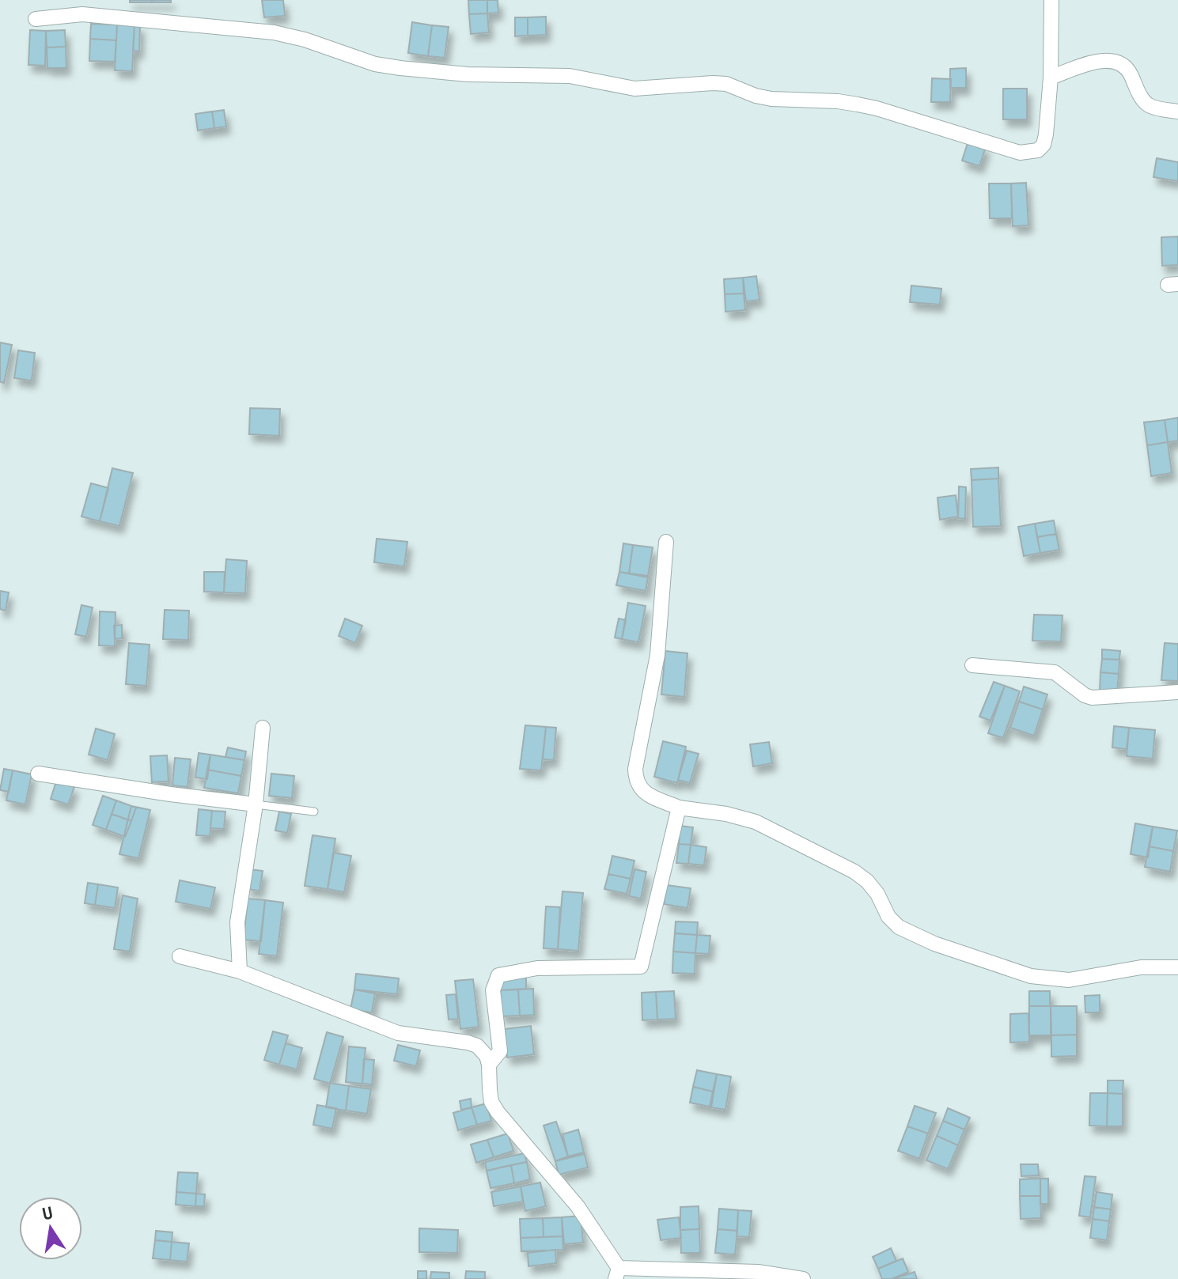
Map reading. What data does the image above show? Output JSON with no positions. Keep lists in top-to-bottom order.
{
  "north": "top"
}
